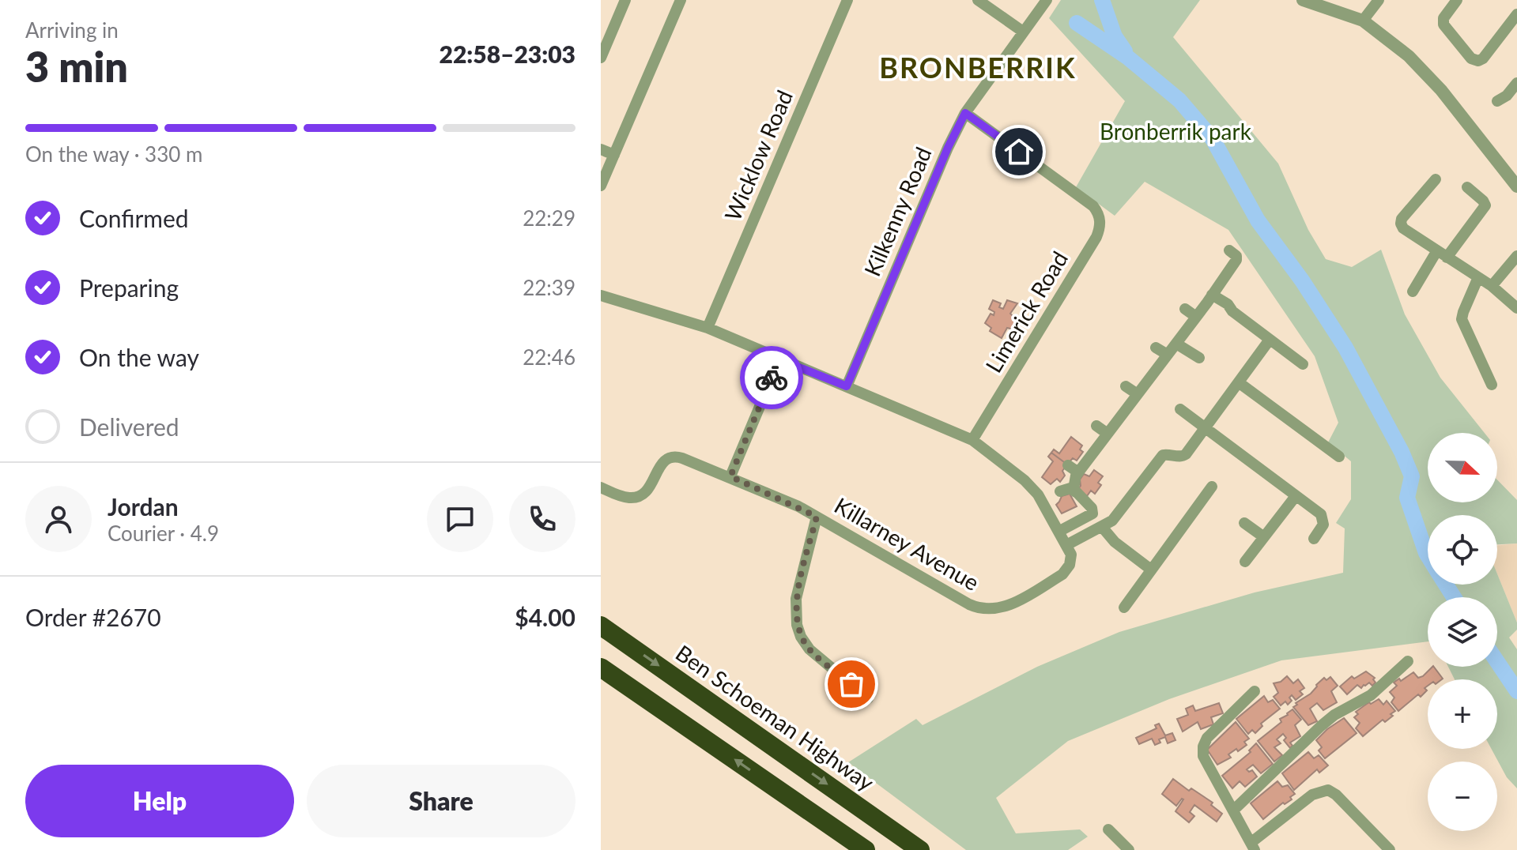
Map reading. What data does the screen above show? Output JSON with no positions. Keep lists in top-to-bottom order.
{
  "streets": {
    "highway": ["Ben Schoeman Highway"],
    "street": [
      "Wicklow Road",
      "Kilkenny Road",
      "Limerick Road",
      "Killarney Avenue"
    ]
  },
  "crossings": [
    ["Kilkenny Road", "Limerick Road"]
  ],
  "districts": ["BRONBERRIK"],
  "parks": ["Bronberrik park"],
  "north": "right",
  "page": {
    "heading": ["3 min", "Arriving in", "22:58–23:03"],
    "panel": [
      "Jordan",
      "Courier · 4.9",
      "Order #2670",
      "$4.00"
    ],
    "bar": "On the way · 330 m",
    "list": [
      ["Confirmed", "22:29"],
      ["Preparing", "22:39"],
      ["On the way", "22:46"],
      "Delivered"
    ],
    "map_buttons": ["+", "−"],
    "buttons": ["Help", "Share"]
  }
}
